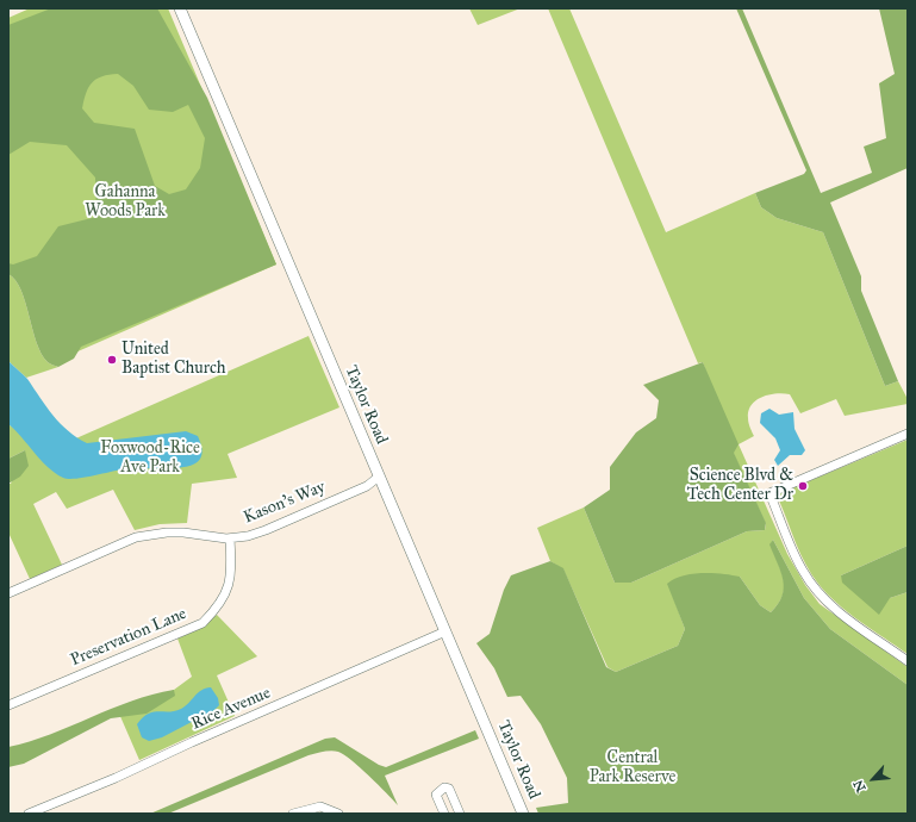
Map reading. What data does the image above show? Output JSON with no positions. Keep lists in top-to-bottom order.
{
  "streets": {
    "main road": ["Taylor Road"],
    "street": ["Kason's Way", "Preservation Lane", "Rice Avenue"]
  },
  "crossings": [
    ["Taylor Road", "Kason's Way"],
    ["Taylor Road", "Rice Avenue"],
    ["Kason's Way", "Preservation Lane"]
  ],
  "parks": ["Gahanna Woods Park", "Foxwood-Rice Ave Park", "Central Park Reserve"],
  "places": ["United Baptist Church", "Science Blvd & Tech Center Dr"],
  "north": "bottom left"
}
